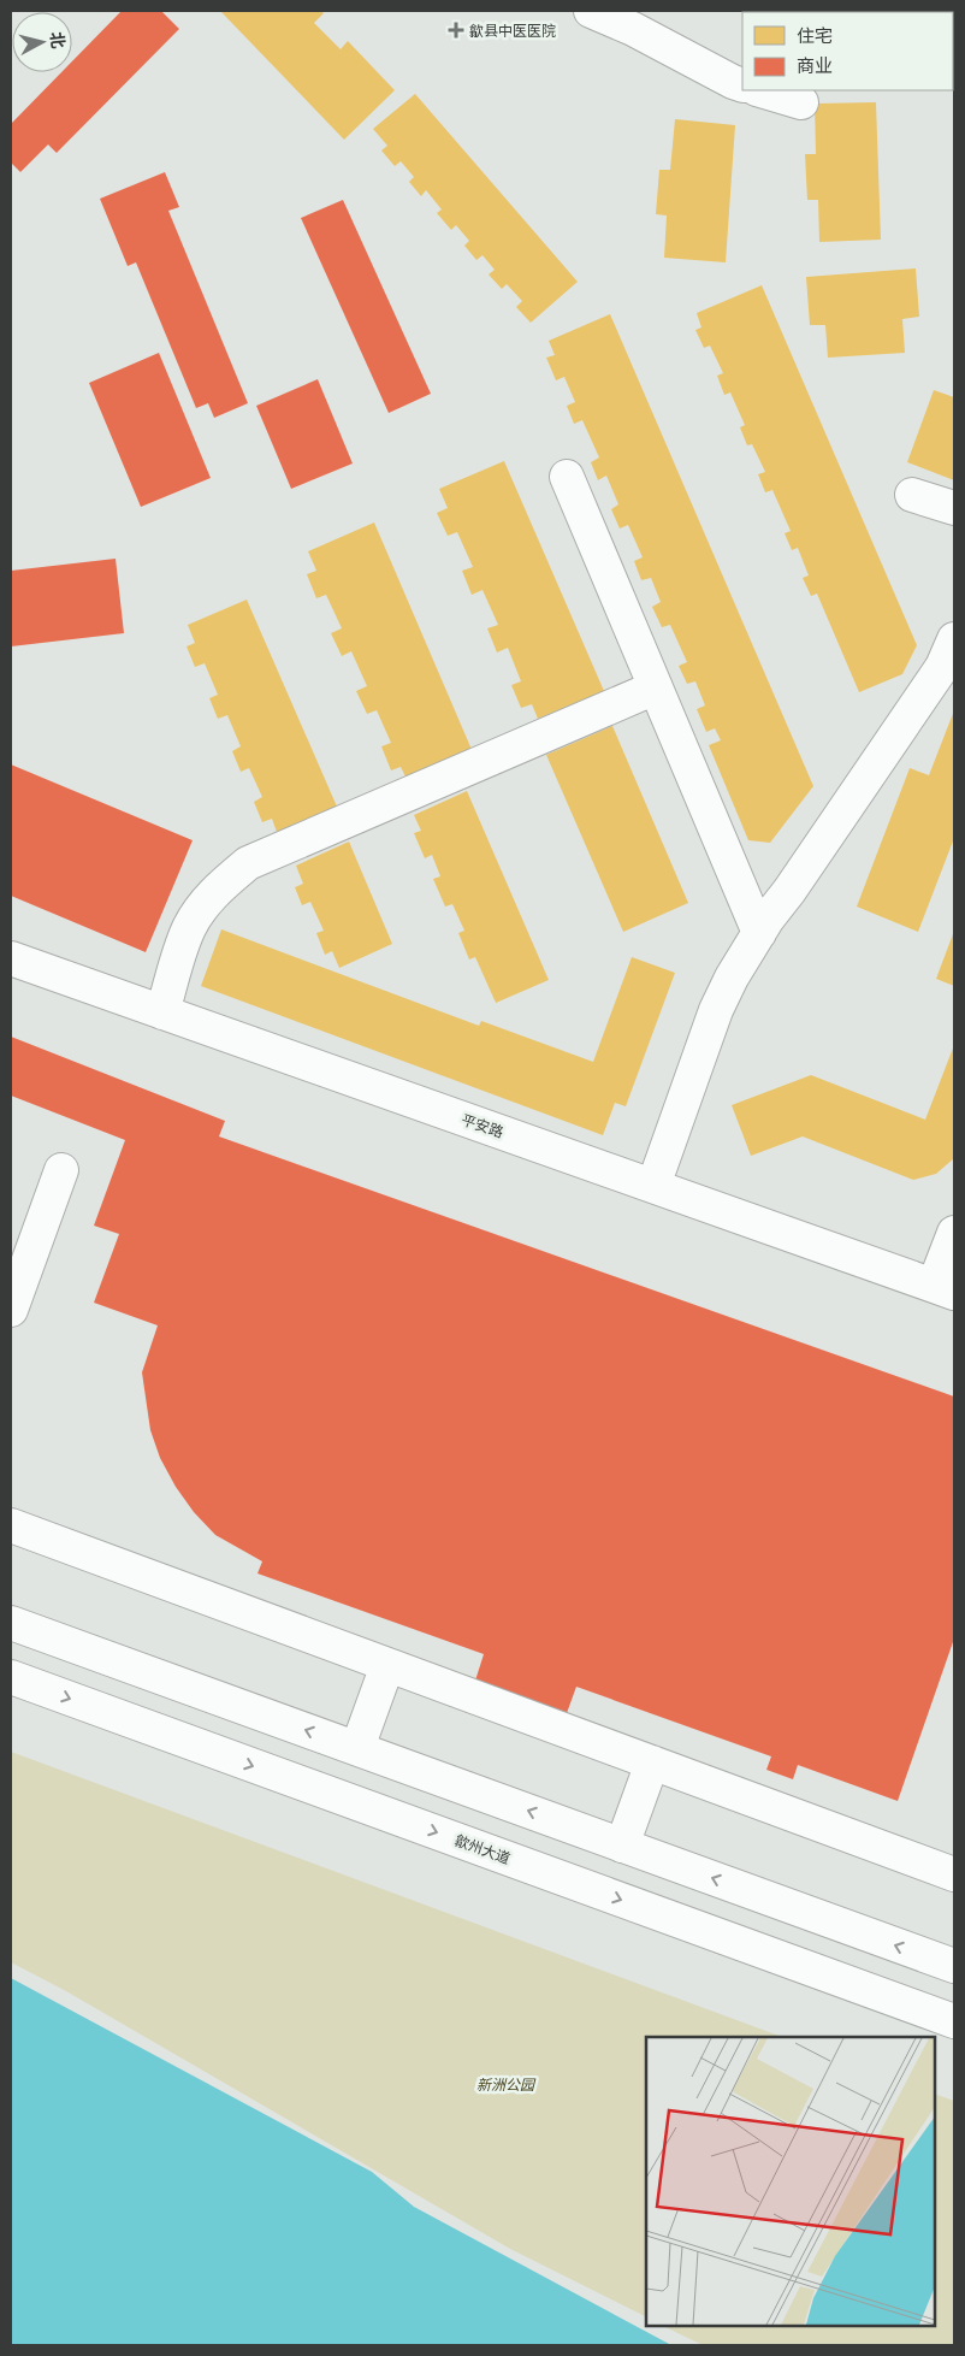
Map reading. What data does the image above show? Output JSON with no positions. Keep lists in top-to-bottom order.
{
  "streets": {
    "main road": ["平安路", "歙州大道"]
  },
  "parks": ["新洲公园"],
  "places": {
    "health": ["歙县中医医院"]
  },
  "legend": ["住宅", "商业"],
  "north": "right"
}
